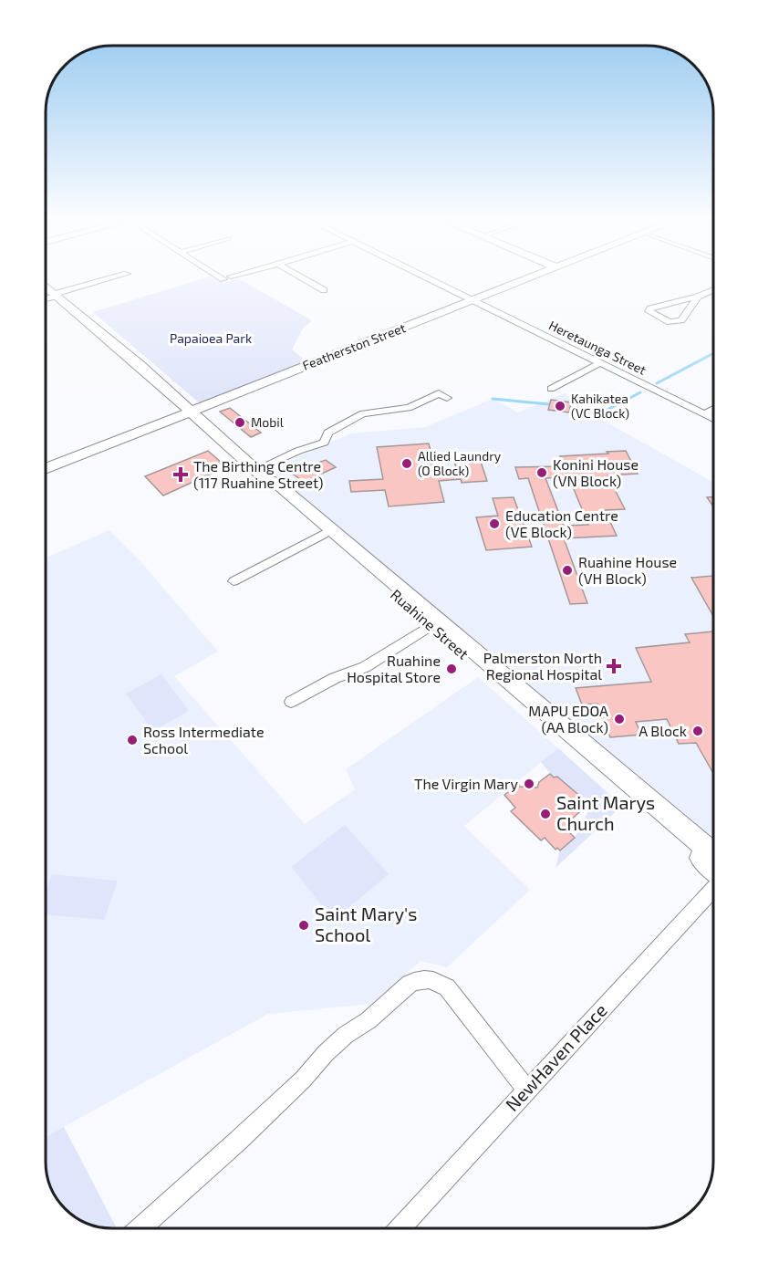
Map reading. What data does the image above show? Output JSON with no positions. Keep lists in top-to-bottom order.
{
  "streets": {
    "main road": ["Featherston Street", "Ruahine Street"],
    "street": ["Heretaunga Street", "NewHaven Place"]
  },
  "crossings": [
    ["Featherston Street", "Heretaunga Street"],
    ["Featherston Street", "Ruahine Street"]
  ],
  "parks": ["Papaioea Park"],
  "places": {
    "other": [
      "Kahikatea (VC Block)",
      "Mobil",
      "Allied Laundry (O Block)",
      "Konini House (VN Block)",
      "Education Centre (VE Block)",
      "Ruahine House (VH Block)",
      "Ruahine Hospital Store",
      "MAPU EDOA (AA Block)",
      "A Block",
      "Ross Intermediate School",
      "The Virgin Mary",
      "Saint Marys Church",
      "Saint Mary's School"
    ],
    "health": ["The Birthing Centre (117 Ruahine Street)", "Palmerston North Regional Hospital"]
  }
}
